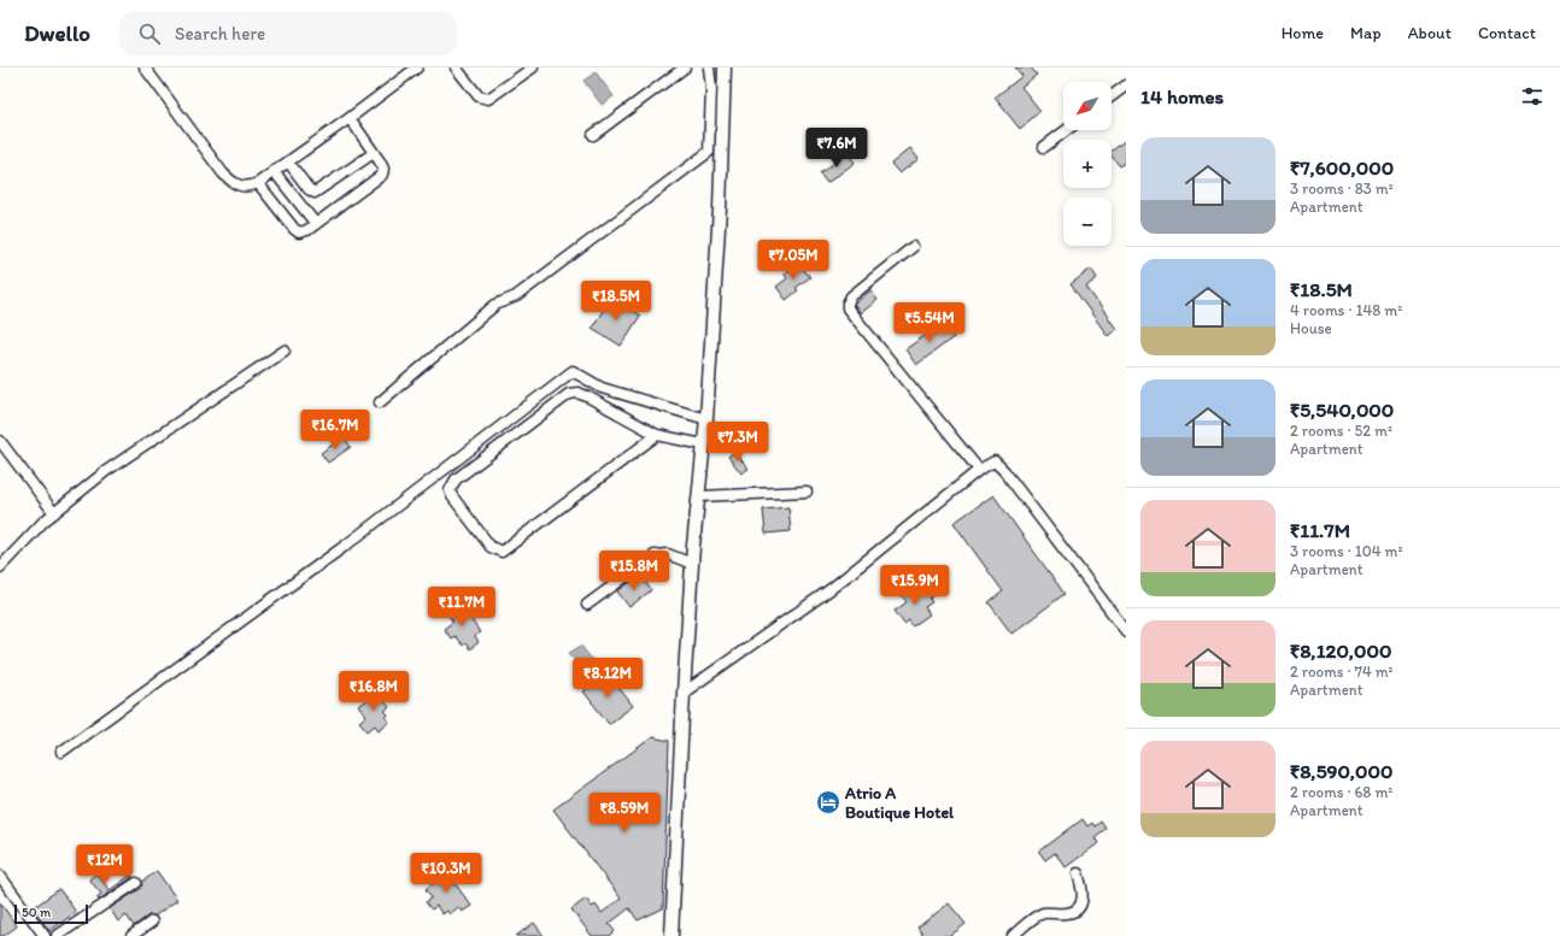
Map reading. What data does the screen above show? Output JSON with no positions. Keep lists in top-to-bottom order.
{
  "places": {
    "hotel": ["Atrio A Boutique Hotel"]
  },
  "scale_bar": "50 m",
  "north": "bottom left",
  "page": {
    "header": "Dwello",
    "search": "Search here",
    "nav": [
      "Home",
      "Map",
      "About",
      "Contact"
    ],
    "heading": "14 homes",
    "map_buttons": ["+", "−"],
    "list": [
      {
        "name": "₹7,600,000",
        "note": "3 rooms · 83 m² · Apartment"
      },
      {
        "name": "₹18.5M",
        "note": "4 rooms · 148 m² · House"
      },
      {
        "name": "₹5,540,000",
        "note": "2 rooms · 52 m² · Apartment"
      },
      {
        "name": "₹11.7M",
        "note": "3 rooms · 104 m² · Apartment"
      },
      {
        "name": "₹8,120,000",
        "note": "2 rooms · 74 m² · Apartment"
      },
      {
        "name": "₹8,590,000",
        "note": "2 rooms · 68 m² · Apartment"
      }
    ],
    "price": [
      "₹7.6M",
      "₹7.05M",
      "₹18.5M",
      "₹5.54M",
      "₹16.7M",
      "₹7.3M",
      "₹15.8M",
      "₹15.9M",
      "₹11.7M",
      "₹8.12M",
      "₹16.8M",
      "₹8.59M",
      "₹12M",
      "₹10.3M"
    ],
    "scale": "50 m"
  }
}
